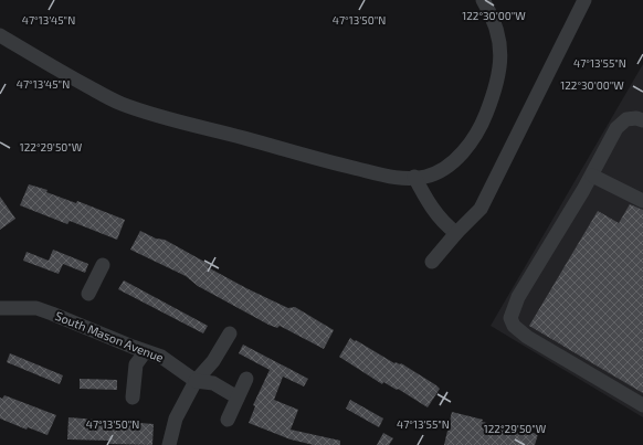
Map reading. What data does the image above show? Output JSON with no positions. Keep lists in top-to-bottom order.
{
  "streets": {
    "street": ["South Mason Avenue"]
  },
  "coordinates": [
    "122°30'00\"W",
    "47°13'45\"N",
    "47°13'50\"N",
    "47°13'55\"N",
    "122°29'50\"W"
  ]
}
